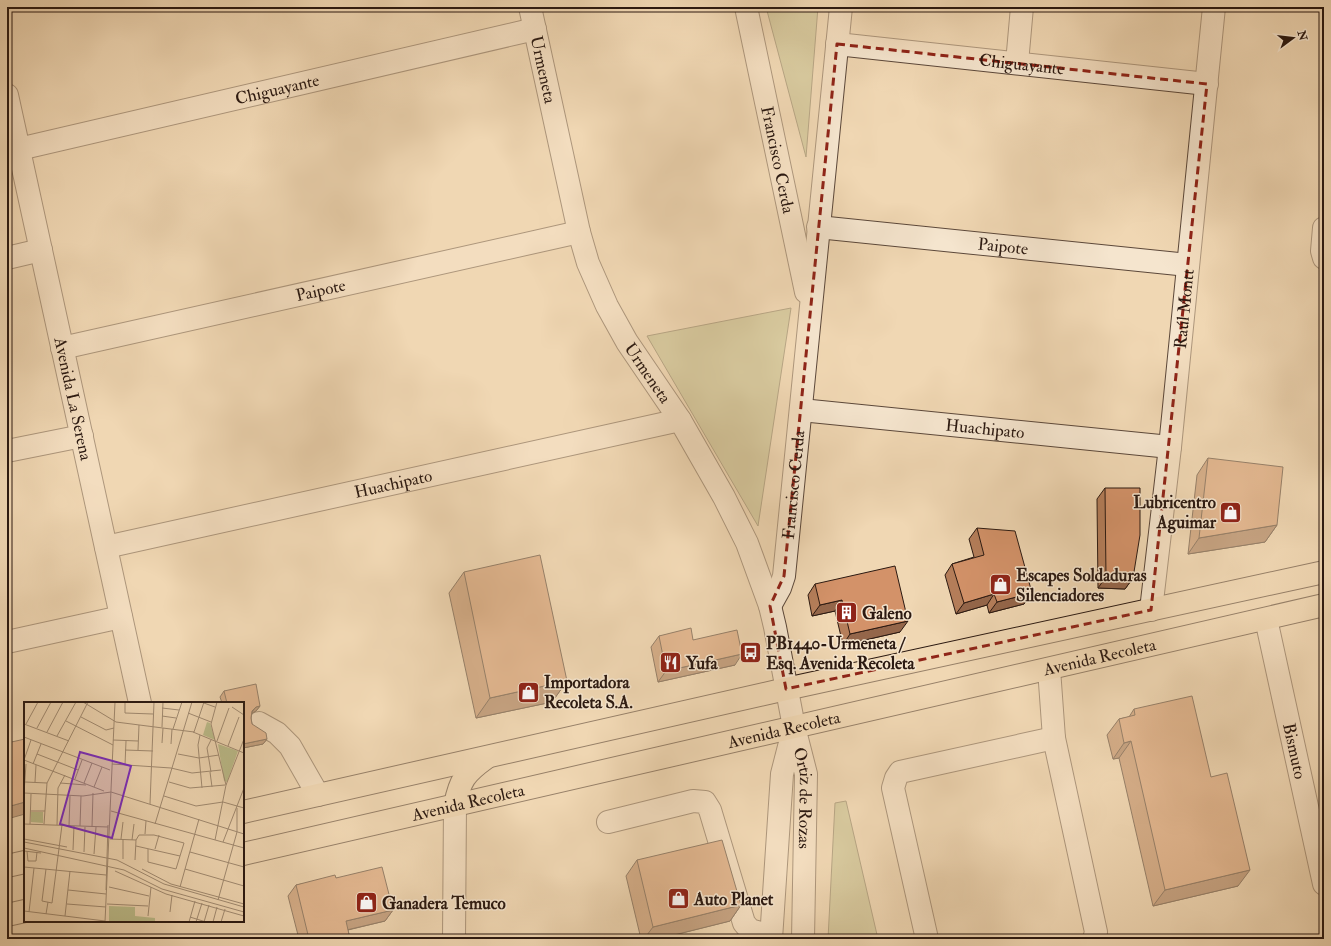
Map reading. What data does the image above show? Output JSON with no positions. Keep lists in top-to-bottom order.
{
  "streets": {
    "main road": ["Avenida Recoleta"],
    "street": [
      "Chiguayante",
      "Urmeneta",
      "Francisco Cerda",
      "Paipote",
      "Raúl Montt",
      "Avenida La Serena",
      "Huachipato",
      "Bismuto",
      "Ortiz de Rozas"
    ]
  },
  "crossings": [
    ["Chiguayante", "Urmeneta"],
    ["Chiguayante", "Francisco Cerda"],
    ["Chiguayante", "Raúl Montt"],
    ["Chiguayante", "Avenida La Serena"],
    ["Urmeneta", "Francisco Cerda"],
    ["Urmeneta", "Paipote"],
    ["Urmeneta", "Huachipato"],
    ["Urmeneta", "Avenida Recoleta"],
    ["Urmeneta", "Ortiz de Rozas"],
    ["Francisco Cerda", "Paipote"],
    ["Francisco Cerda", "Huachipato"],
    ["Paipote", "Raúl Montt"],
    ["Paipote", "Avenida La Serena"],
    ["Raúl Montt", "Huachipato"],
    ["Raúl Montt", "Avenida Recoleta"],
    ["Avenida La Serena", "Huachipato"],
    ["Avenida Recoleta", "Bismuto"],
    ["Avenida Recoleta", "Ortiz de Rozas"]
  ],
  "places": {
    "shop": [
      "Lubricentro Aguimar",
      "Escapes Soldaduras Silenciadores",
      "Importadora Recoleta S.A.",
      "Auto Planet",
      "Ganadera Temuco"
    ],
    "building": ["Galeno"],
    "bus stop": ["PB1440-Urmeneta / Esq. Avenida Recoleta"],
    "restaurant": ["Yufa"]
  },
  "north": "right"
}
